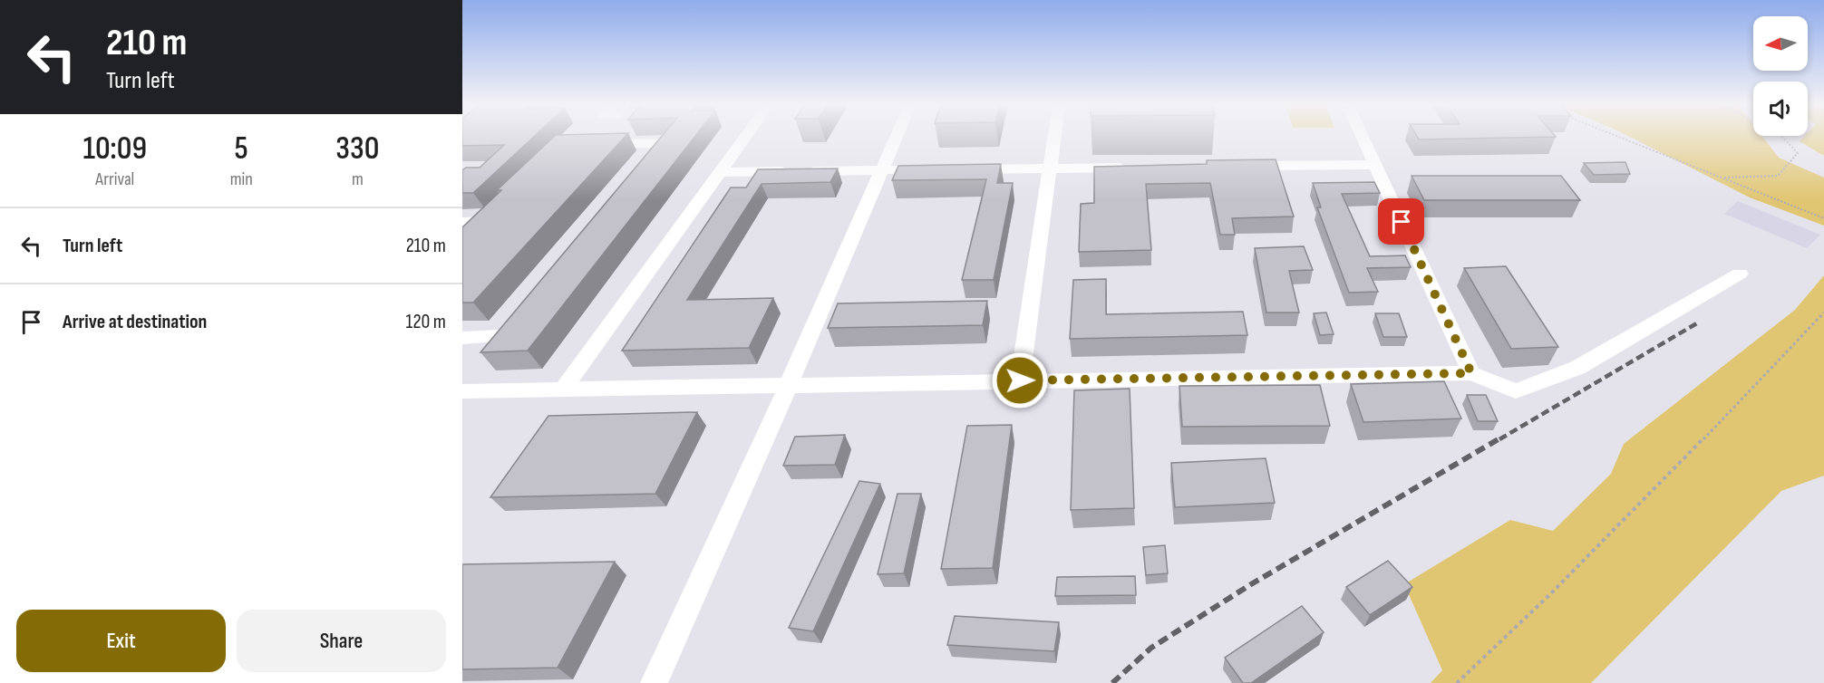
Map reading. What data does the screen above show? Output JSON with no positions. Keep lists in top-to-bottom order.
{
  "north": "left",
  "page": {
    "turn": ["210 m", "Turn left"],
    "eta": [
      "10:09",
      "Arrival",
      "5",
      "min",
      "330",
      "m"
    ],
    "list": [
      {
        "name": "Turn left",
        "value": "210 m"
      },
      {
        "name": "Arrive at destination",
        "value": "120 m"
      }
    ],
    "buttons": ["Exit", "Share"]
  }
}
